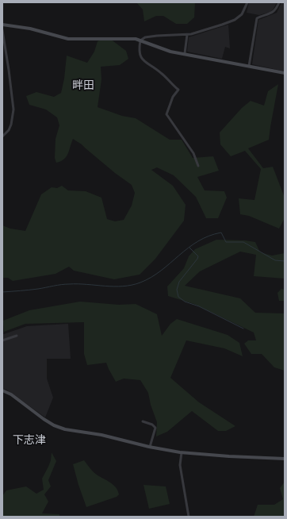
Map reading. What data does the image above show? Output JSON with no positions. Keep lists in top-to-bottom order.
{
  "districts": ["畔田", "下志津"]
}
